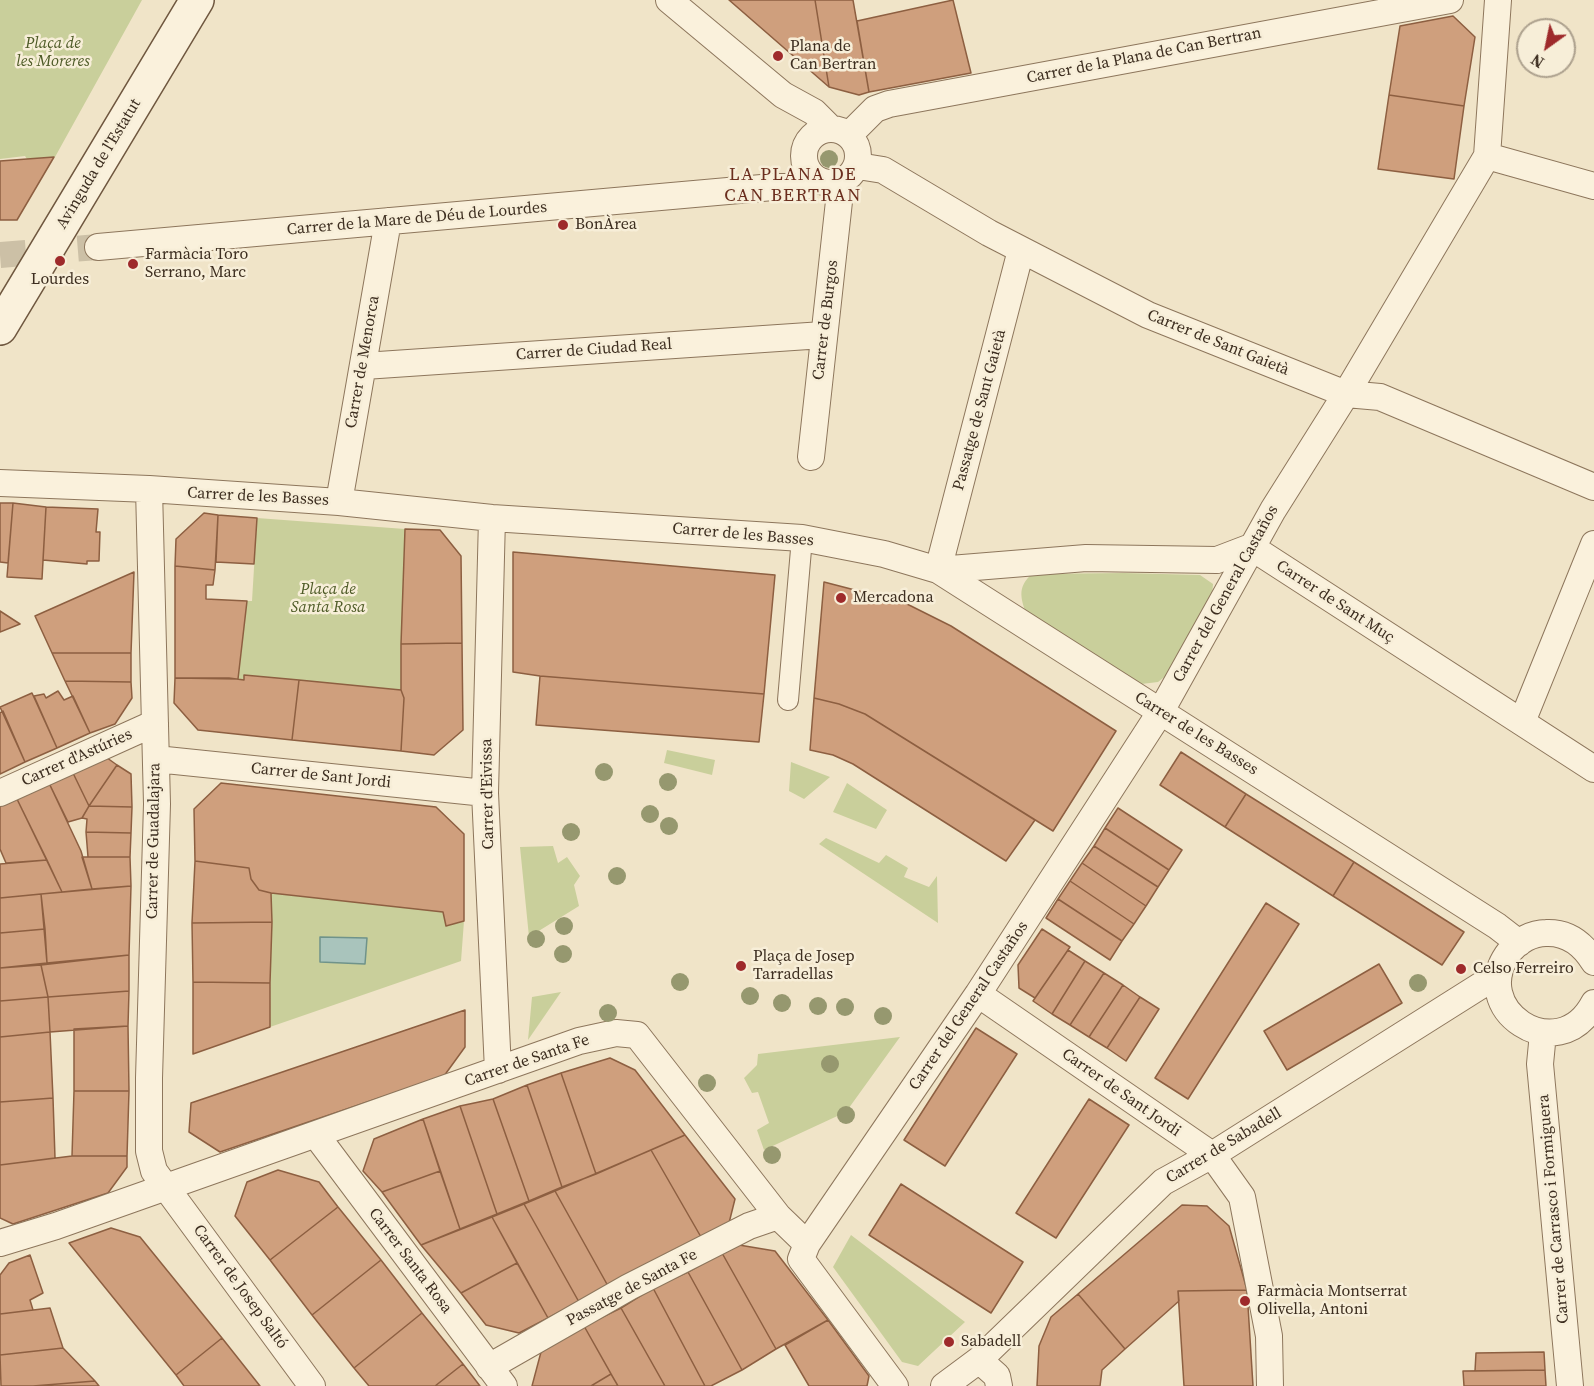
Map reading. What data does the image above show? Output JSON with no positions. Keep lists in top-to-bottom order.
{
  "streets": {
    "main road": ["Avinguda de l'Estatut"],
    "street": [
      "Carrer de la Plana de Can Bertran",
      "Carrer de la Mare de Déu de Lourdes",
      "Carrer de Burgos",
      "Carrer de Sant Gaietà",
      "Carrer de Ciudad Real",
      "Carrer de Menorca",
      "Passatge de Sant Gaietà",
      "Carrer de les Basses",
      "Carrer del General Castaños",
      "Carrer de Sant Muç",
      "Carrer d'Astúries",
      "Carrer de Sant Jordi",
      "Carrer d'Eivissa",
      "Carrer de Guadalajara",
      "Carrer de Santa Fe",
      "Carrer de Sabadell",
      "Carrer de Carrasco i Formiguera",
      "Carrer Santa Rosa",
      "Carrer de Josep Saltó",
      "Passatge de Santa Fe"
    ]
  },
  "crossings": [
    ["Carrer de la Plana de Can Bertran", "Carrer de la Mare de Déu de Lourdes"],
    ["Carrer de la Plana de Can Bertran", "Carrer de Burgos"],
    ["Carrer de la Plana de Can Bertran", "Carrer de Sant Gaietà"],
    ["Carrer de la Mare de Déu de Lourdes", "Carrer de Burgos"],
    ["Carrer de la Mare de Déu de Lourdes", "Carrer de Sant Gaietà"],
    ["Carrer de la Mare de Déu de Lourdes", "Carrer de Menorca"],
    ["Carrer de Burgos", "Carrer de Sant Gaietà"],
    ["Carrer de Burgos", "Carrer de Ciudad Real"],
    ["Carrer de Sant Gaietà", "Passatge de Sant Gaietà"],
    ["Carrer de Sant Gaietà", "Carrer del General Castaños"],
    ["Carrer de Ciudad Real", "Carrer de Menorca"],
    ["Carrer de Menorca", "Carrer de les Basses"],
    ["Passatge de Sant Gaietà", "Carrer de les Basses"],
    ["Carrer de les Basses", "Carrer del General Castaños"],
    ["Carrer de les Basses", "Carrer d'Eivissa"],
    ["Carrer de les Basses", "Carrer de Guadalajara"],
    ["Carrer del General Castaños", "Carrer de Sant Muç"],
    ["Carrer del General Castaños", "Carrer de Sant Jordi"],
    ["Carrer del General Castaños", "Carrer de Santa Fe"],
    ["Carrer d'Astúries", "Carrer de Guadalajara"],
    ["Carrer de Sant Jordi", "Carrer d'Eivissa"],
    ["Carrer de Sant Jordi", "Carrer de Guadalajara"],
    ["Carrer de Sant Jordi", "Carrer de Sabadell"],
    ["Carrer d'Eivissa", "Carrer de Santa Fe"],
    ["Carrer de Guadalajara", "Carrer de Santa Fe"],
    ["Carrer de Guadalajara", "Carrer de Josep Saltó"],
    ["Carrer de Santa Fe", "Carrer Santa Rosa"],
    ["Carrer de Santa Fe", "Carrer de Josep Saltó"],
    ["Carrer de Santa Fe", "Passatge de Santa Fe"],
    ["Carrer Santa Rosa", "Passatge de Santa Fe"]
  ],
  "districts": ["LA PLANA DE CAN BERTRAN"],
  "parks": ["Plaça de les Moreres", "Plaça de Santa Rosa"],
  "places": [
    "Plana de Can Bertran",
    "BonÀrea",
    "Lourdes",
    "Farmàcia Toro Serrano, Marc",
    "Mercadona",
    "Plaça de Josep Tarradellas",
    "Celso Ferreiro",
    "Farmàcia Montserrat Olivella, Antoni",
    "Sabadell"
  ],
  "north": "bottom left"
}
